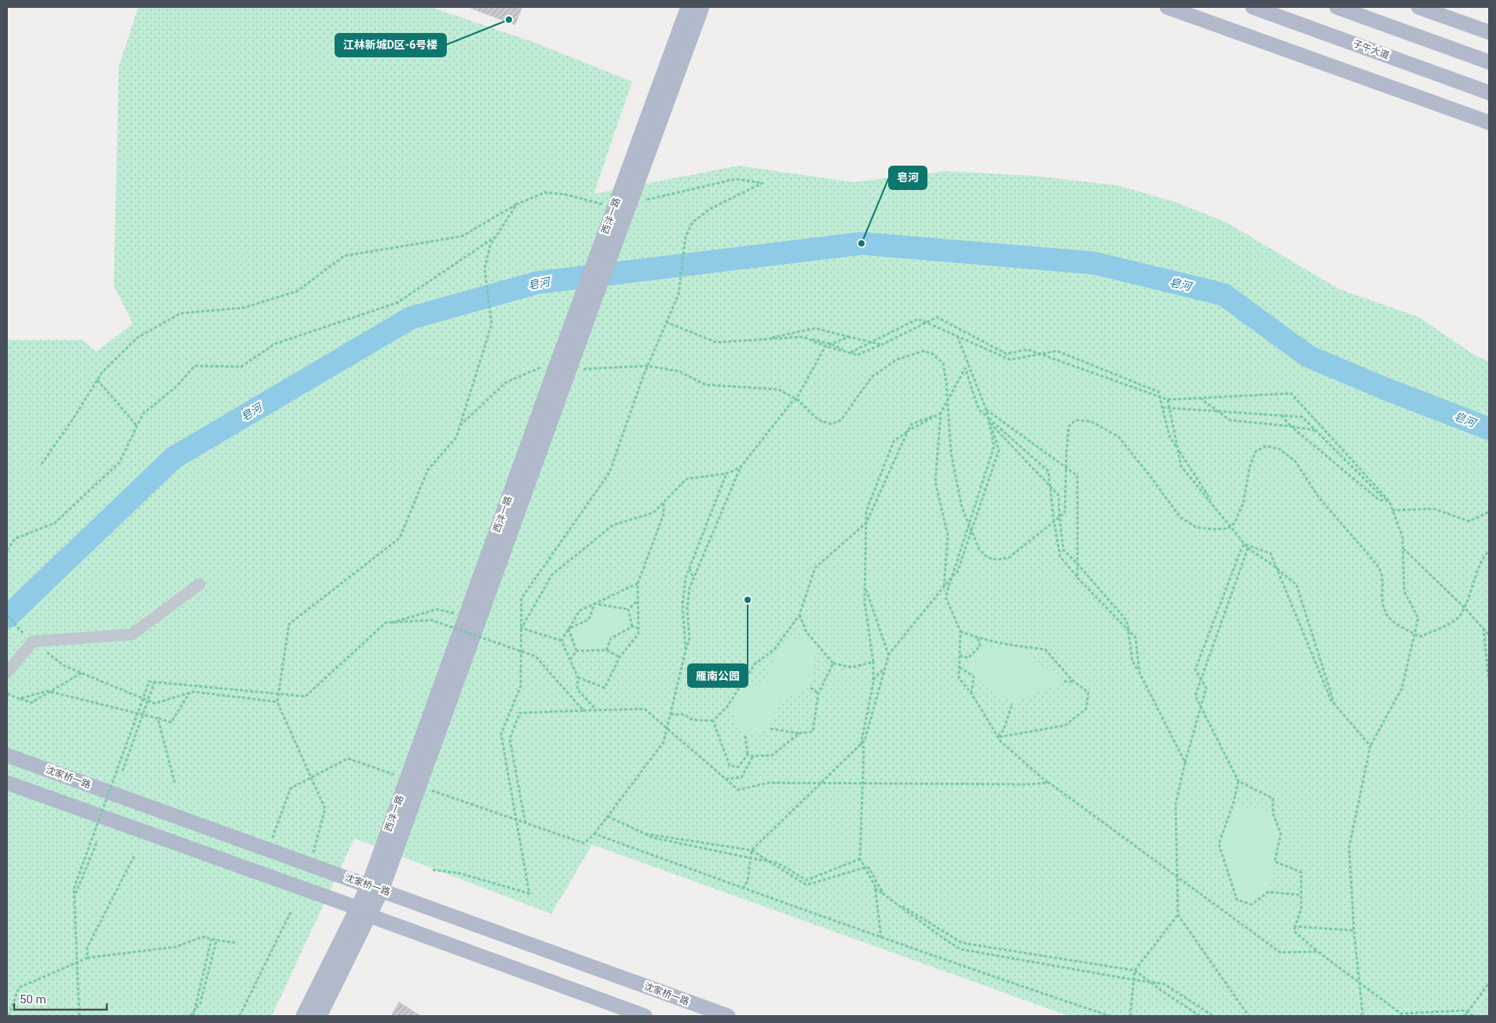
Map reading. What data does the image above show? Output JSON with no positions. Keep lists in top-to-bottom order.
{
  "streets": {
    "main road": ["子午大道", "西沣一路", "沈家桥一路"]
  },
  "crossings": [
    ["西沣一路", "沈家桥一路"]
  ],
  "water": ["皂河"],
  "places": ["江林新城D区-6号楼", "皂河", "雁南公园"],
  "scale_bar": "50 m"
}
